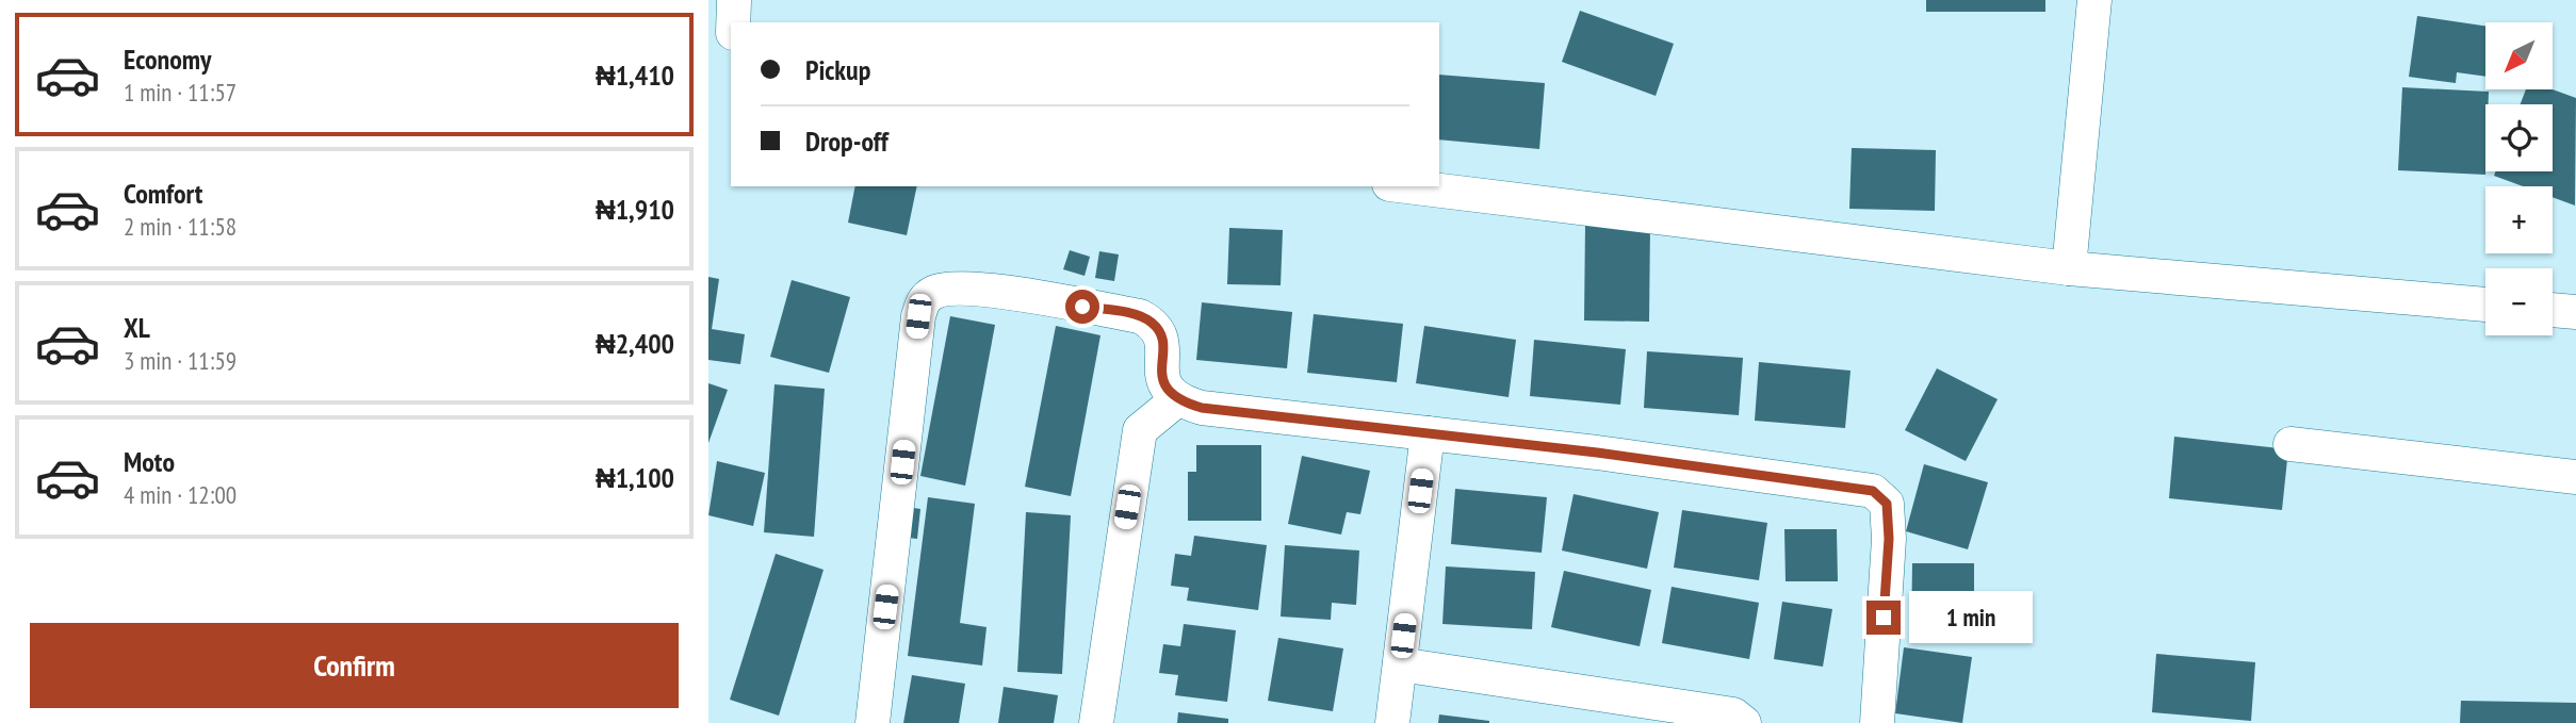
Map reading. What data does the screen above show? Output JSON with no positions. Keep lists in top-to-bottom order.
{
  "north": "bottom left",
  "page": {
    "list": [
      {
        "name": "Economy",
        "note": "1 min · 11:57",
        "value": "₦1,410"
      },
      {
        "name": "Comfort",
        "note": "2 min · 11:58",
        "value": "₦1,910"
      },
      {
        "name": "XL",
        "note": "3 min · 11:59",
        "value": "₦2,400"
      },
      {
        "name": "Moto",
        "note": "4 min · 12:00",
        "value": "₦1,100"
      }
    ],
    "map_buttons": ["+", "−"],
    "banner": ["Pickup", "Drop-off"],
    "bubble": "1 min",
    "buttons": "Confirm"
  }
}
